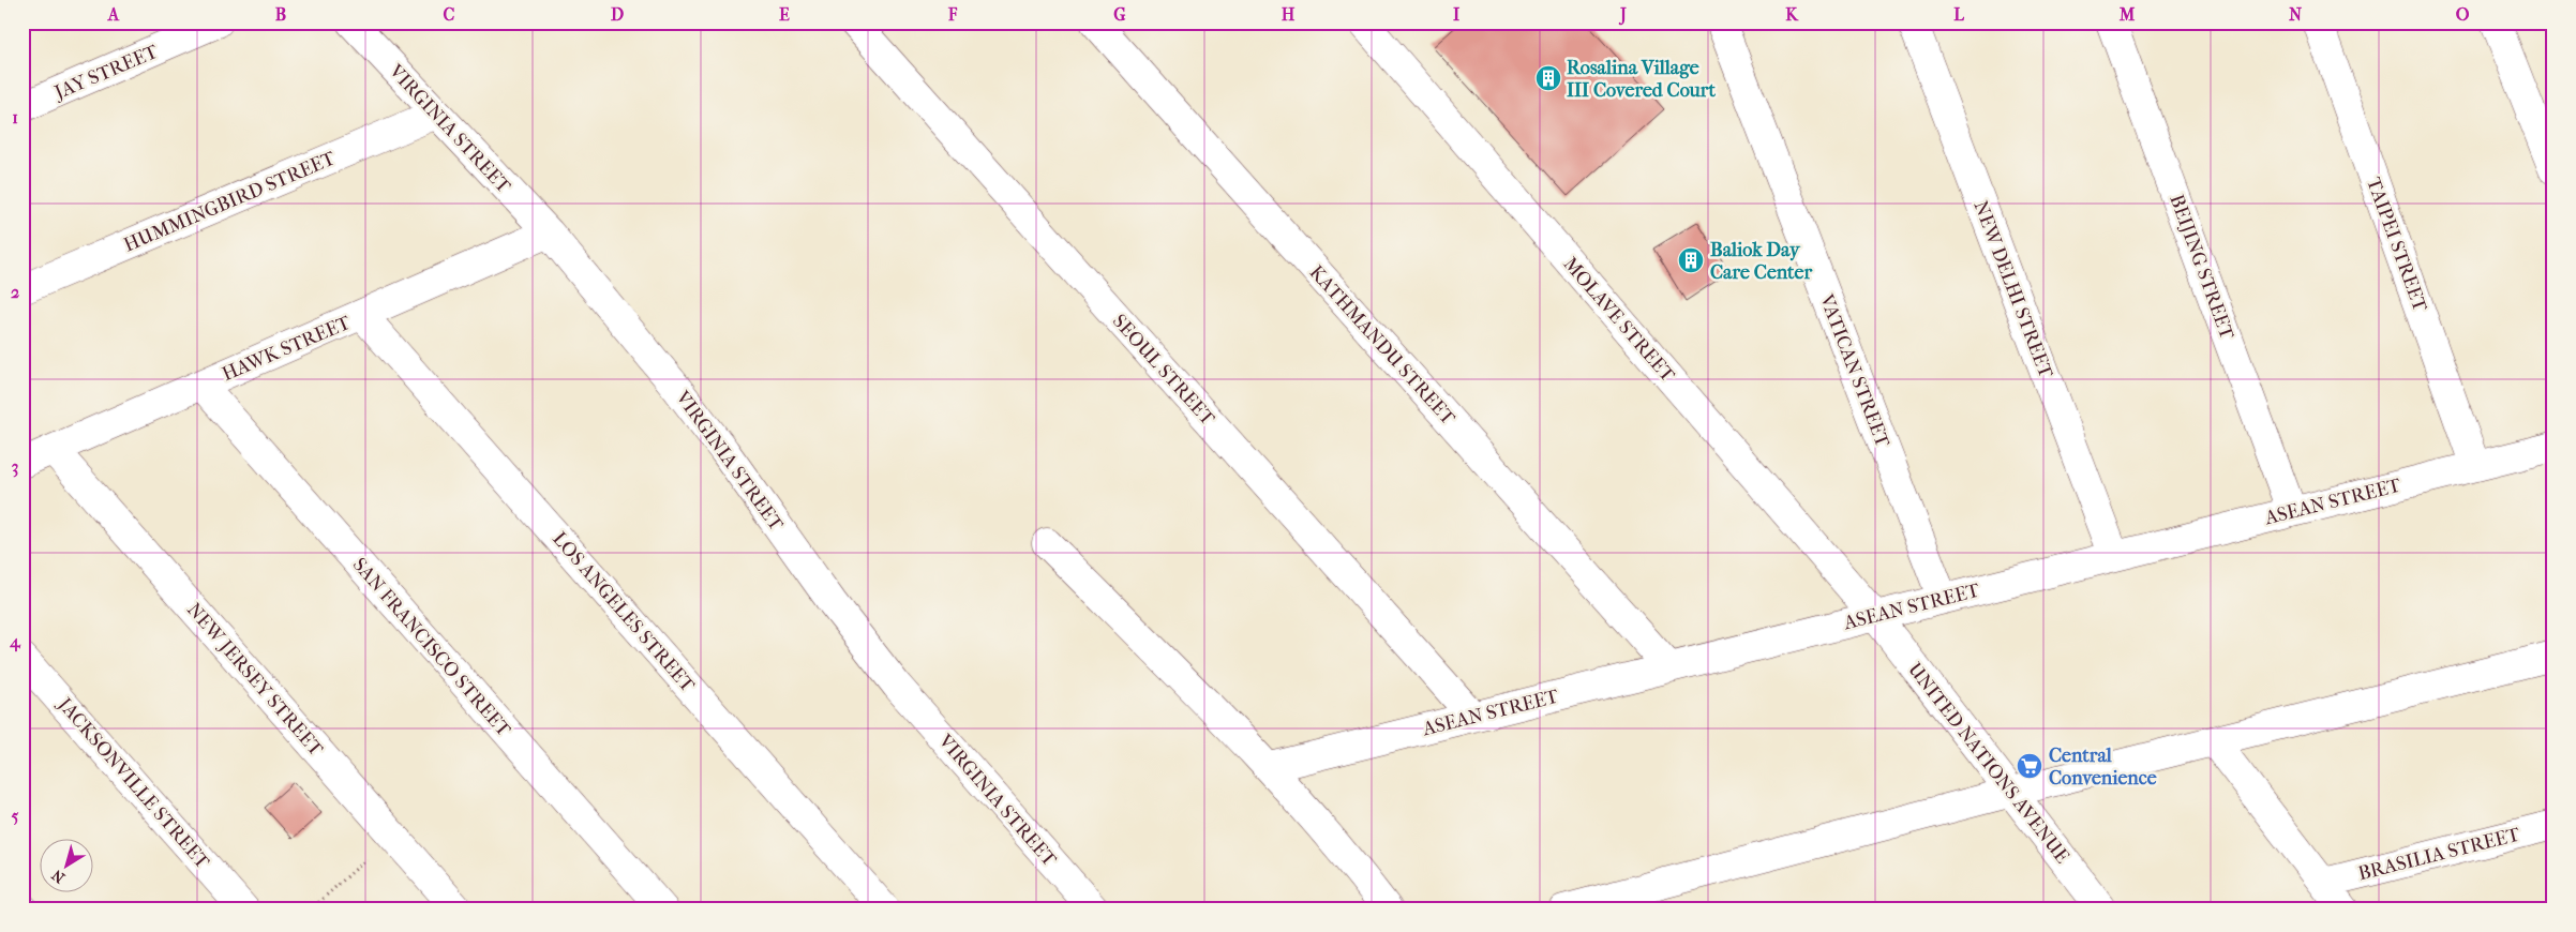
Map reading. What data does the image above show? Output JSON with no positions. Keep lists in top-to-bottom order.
{
  "streets": {
    "street": [
      "JAY STREET",
      "VIRGINIA STREET",
      "HUMMINGBIRD STREET",
      "TAIPEI STREET",
      "BEIJING STREET",
      "NEW DELHI STREET",
      "MOLAVE STREET",
      "KATHMANDU STREET",
      "HAWK STREET",
      "SEOUL STREET",
      "VATICAN STREET",
      "ASEAN STREET",
      "LOS ANGELES STREET",
      "SAN FRANCISCO STREET",
      "NEW JERSEY STREET",
      "UNITED NATIONS AVENUE",
      "JACKSONVILLE STREET",
      "BRASILIA STREET"
    ]
  },
  "crossings": [
    ["VIRGINIA STREET", "HUMMINGBIRD STREET"],
    ["VIRGINIA STREET", "HAWK STREET"],
    ["TAIPEI STREET", "ASEAN STREET"],
    ["BEIJING STREET", "ASEAN STREET"],
    ["NEW DELHI STREET", "ASEAN STREET"],
    ["MOLAVE STREET", "ASEAN STREET"],
    ["MOLAVE STREET", "UNITED NATIONS AVENUE"],
    ["KATHMANDU STREET", "ASEAN STREET"],
    ["HAWK STREET", "LOS ANGELES STREET"],
    ["HAWK STREET", "SAN FRANCISCO STREET"],
    ["HAWK STREET", "NEW JERSEY STREET"],
    ["SEOUL STREET", "ASEAN STREET"],
    ["VATICAN STREET", "ASEAN STREET"],
    ["ASEAN STREET", "UNITED NATIONS AVENUE"]
  ],
  "places": {
    "building": ["Rosalina Village III Covered Court", "Baliok Day Care Center"],
    "supermarket": ["Central Convenience"]
  },
  "north": "bottom left",
  "grid": {
    "columns": [
      "A",
      "B",
      "C",
      "D",
      "E",
      "F",
      "G",
      "H",
      "I",
      "J",
      "K",
      "L",
      "M",
      "N",
      "O"
    ],
    "rows": [
      "1",
      "2",
      "3",
      "4",
      "5"
    ]
  }
}
